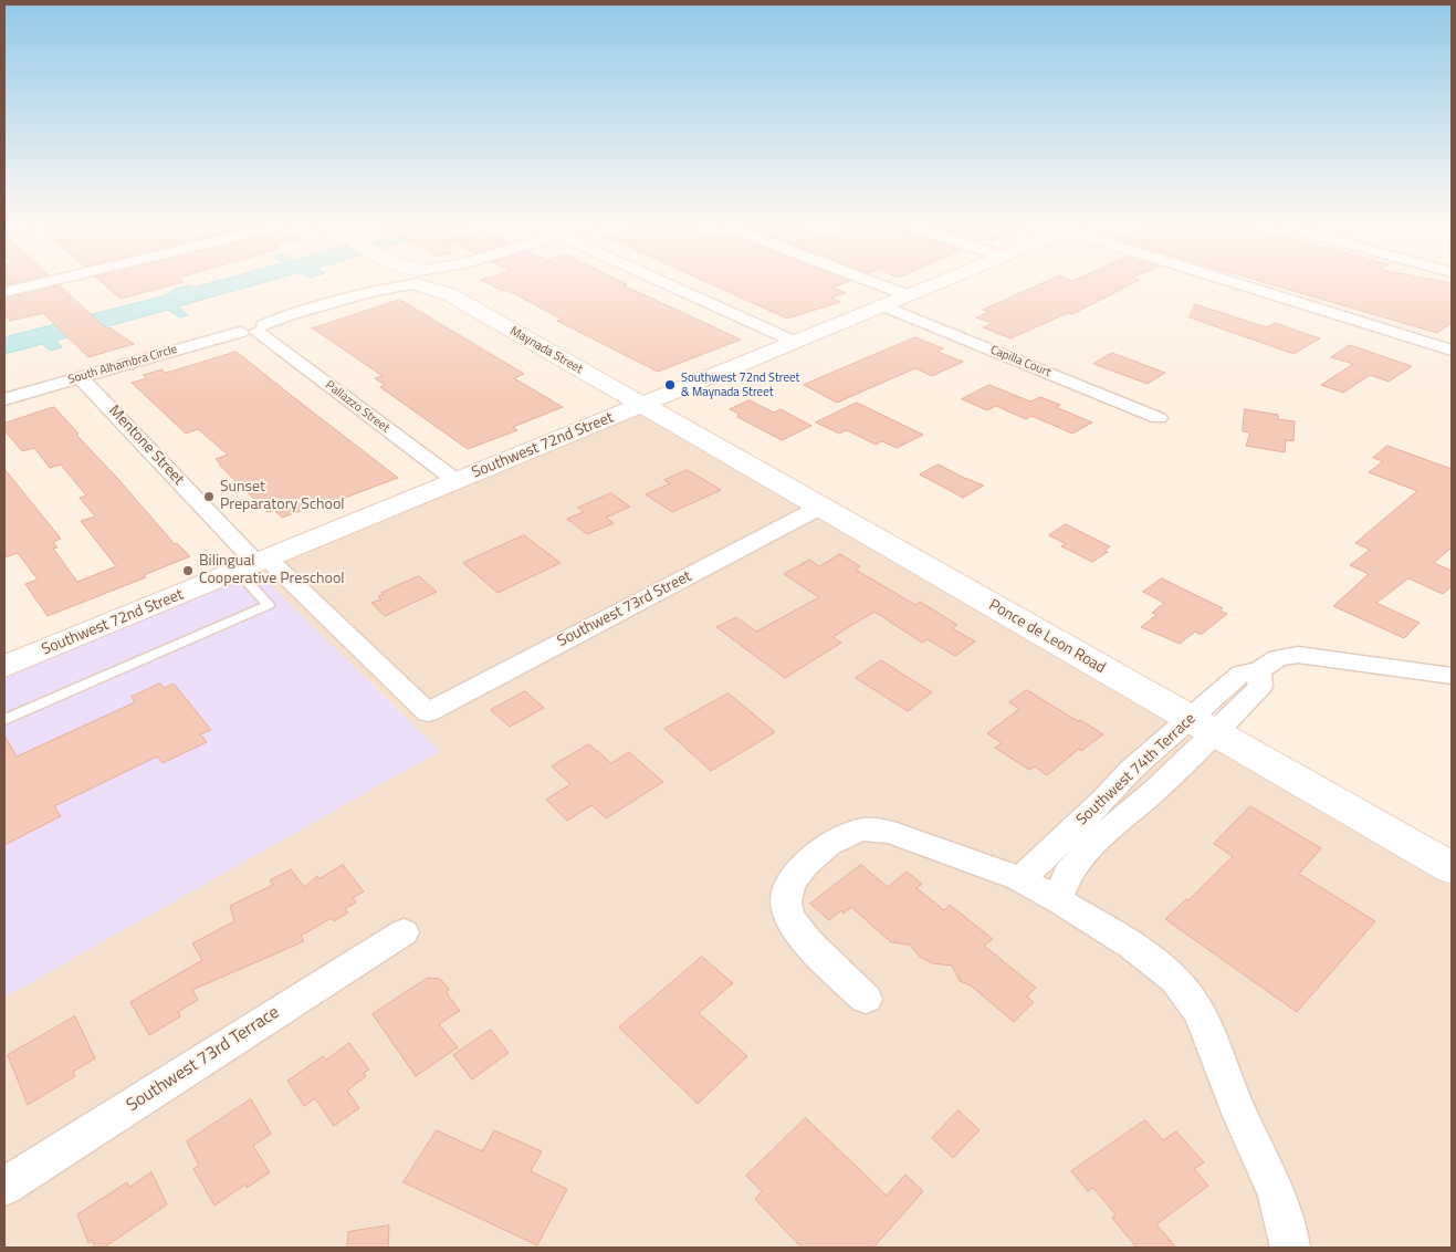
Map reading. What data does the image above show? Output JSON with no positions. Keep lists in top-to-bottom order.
{
  "streets": {
    "street": [
      "Maynada Street",
      "Capilla Court",
      "South Alhambra Circle",
      "Pallazzo Street",
      "Mentone Street",
      "Southwest 72nd Street",
      "Southwest 73rd Street",
      "Ponce de Leon Road",
      "Southwest 74th Terrace",
      "Southwest 73rd Terrace"
    ]
  },
  "crossings": [
    ["Maynada Street", "Southwest 72nd Street"],
    ["Maynada Street", "Ponce de Leon Road"],
    ["Capilla Court", "Southwest 72nd Street"],
    ["South Alhambra Circle", "Pallazzo Street"],
    ["South Alhambra Circle", "Mentone Street"],
    ["Pallazzo Street", "Southwest 72nd Street"],
    ["Mentone Street", "Southwest 72nd Street"],
    ["Mentone Street", "Southwest 73rd Street"],
    ["Southwest 72nd Street", "Ponce de Leon Road"],
    ["Southwest 73rd Street", "Ponce de Leon Road"],
    ["Ponce de Leon Road", "Southwest 74th Terrace"]
  ],
  "places": ["Southwest 72nd Street & Maynada Street", "Sunset Preparatory School", "Bilingual Cooperative Preschool"]
}
